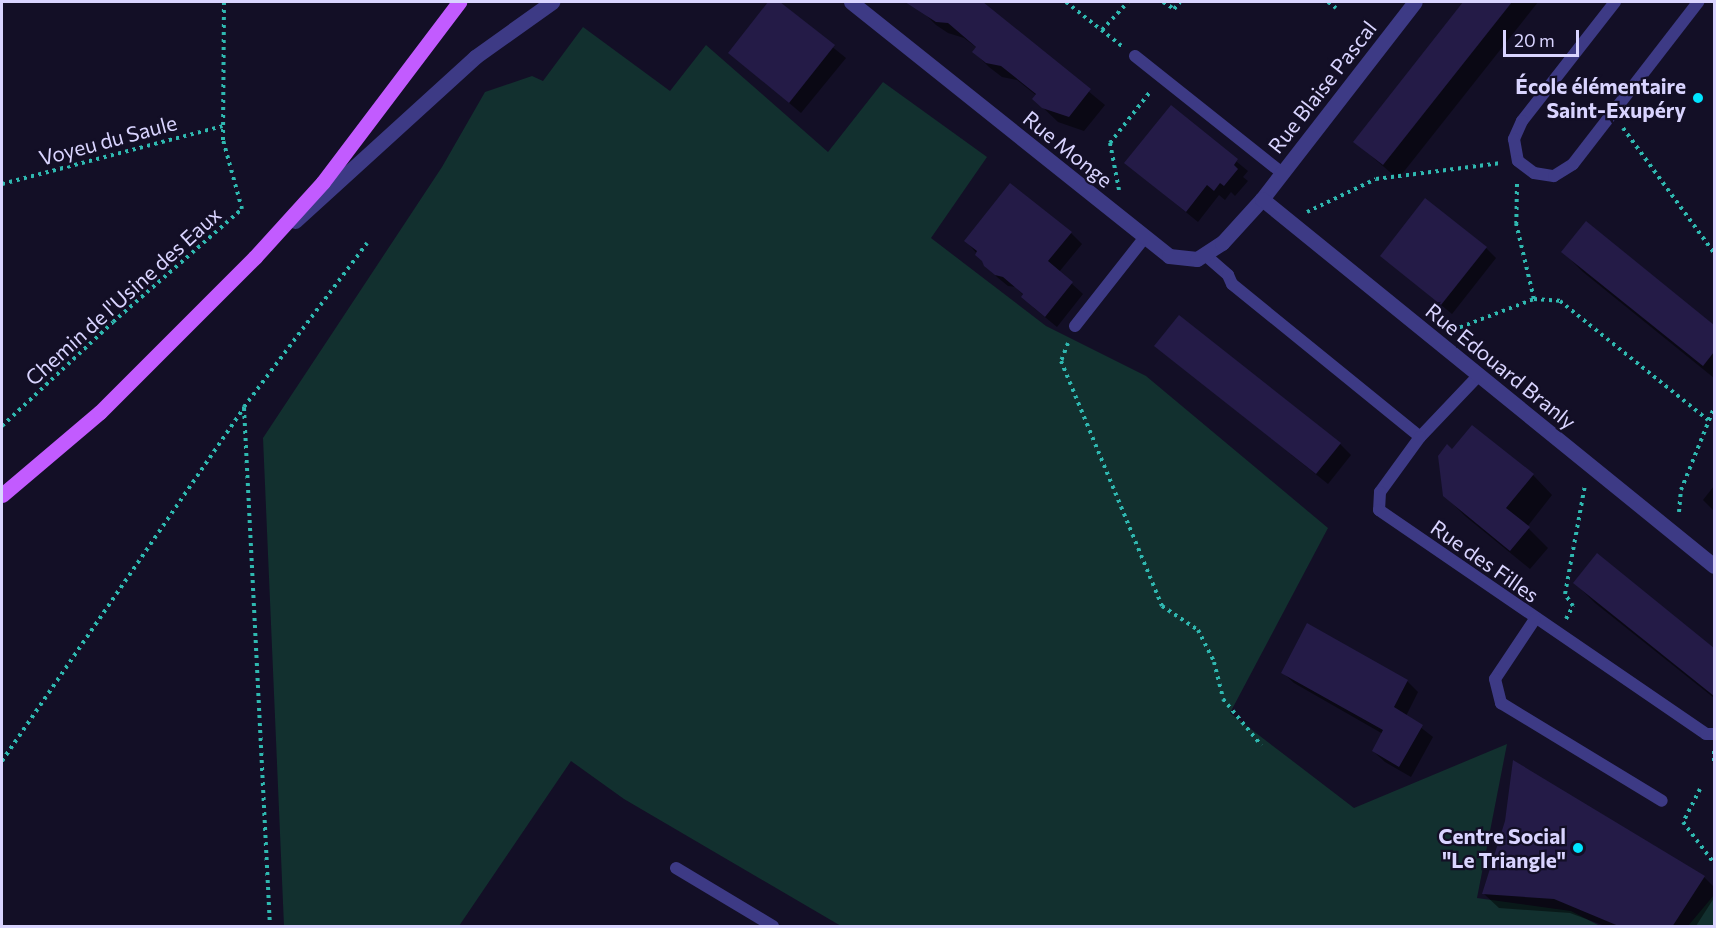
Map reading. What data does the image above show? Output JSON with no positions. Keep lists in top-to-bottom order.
{
  "streets": {
    "street": ["Rue Blaise Pascal", "Rue Monge", "Rue Edouard Branly"],
    "lane": ["Rue des Filles"],
    "path": ["Voyeu du Saule", "Chemin de l'Usine des Eaux"]
  },
  "crossings": [
    ["Rue Blaise Pascal", "Rue Edouard Branly"],
    ["Voyeu du Saule", "Chemin de l'Usine des Eaux"],
    ["Rue Edouard Branly", "Rue des Filles"]
  ],
  "places": ["École élémentaire Saint-Exupéry", "Centre Social \"Le Triangle\""],
  "scale_bar": "20 m"
}
